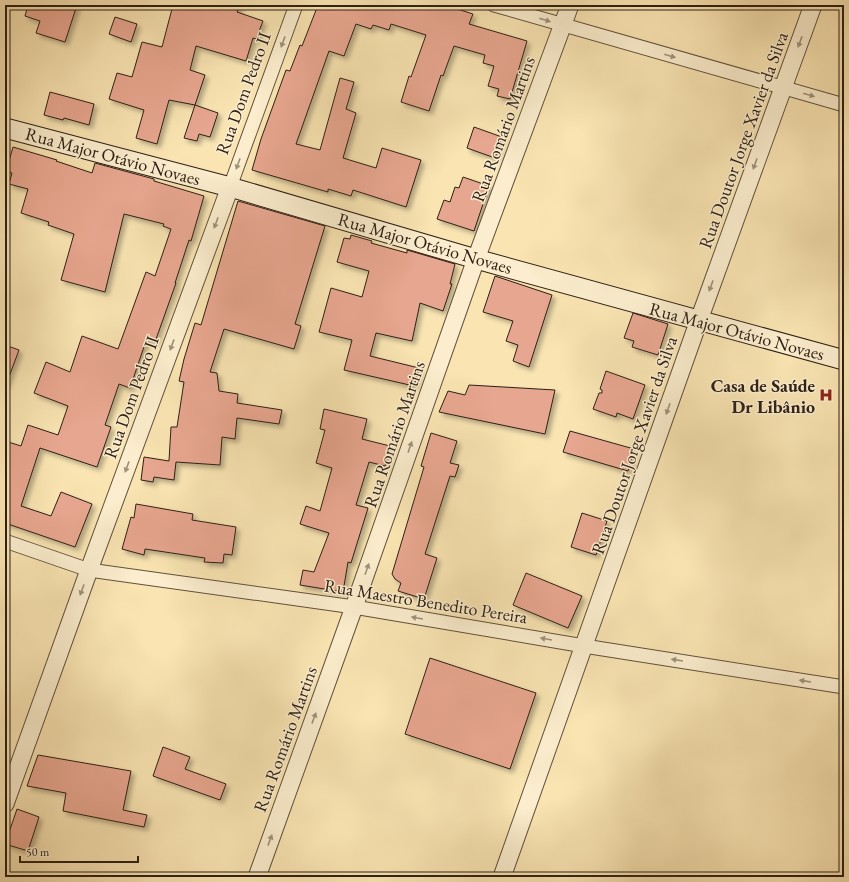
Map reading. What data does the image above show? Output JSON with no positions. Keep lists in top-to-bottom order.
{
  "streets": {
    "main road": ["Rua Major Otávio Novaes"],
    "street": [
      "Rua Dom Pedro II",
      "Rua Romário Martins",
      "Rua Doutor Jorge Xavier da Silva",
      "Rua Maestro Benedito Pereira"
    ]
  },
  "crossings": [
    ["Rua Dom Pedro II", "Rua Major Otávio Novaes"],
    ["Rua Dom Pedro II", "Rua Maestro Benedito Pereira"],
    ["Rua Romário Martins", "Rua Major Otávio Novaes"],
    ["Rua Romário Martins", "Rua Maestro Benedito Pereira"],
    ["Rua Doutor Jorge Xavier da Silva", "Rua Major Otávio Novaes"],
    ["Rua Doutor Jorge Xavier da Silva", "Rua Maestro Benedito Pereira"]
  ],
  "one_way": [
    "Rua Dom Pedro II",
    "Rua Romário Martins",
    "Rua Doutor Jorge Xavier da Silva",
    "Rua Maestro Benedito Pereira"
  ],
  "places": {
    "hospital": ["Casa de Saúde Dr Libânio"]
  },
  "scale_bar": "50 m"
}
